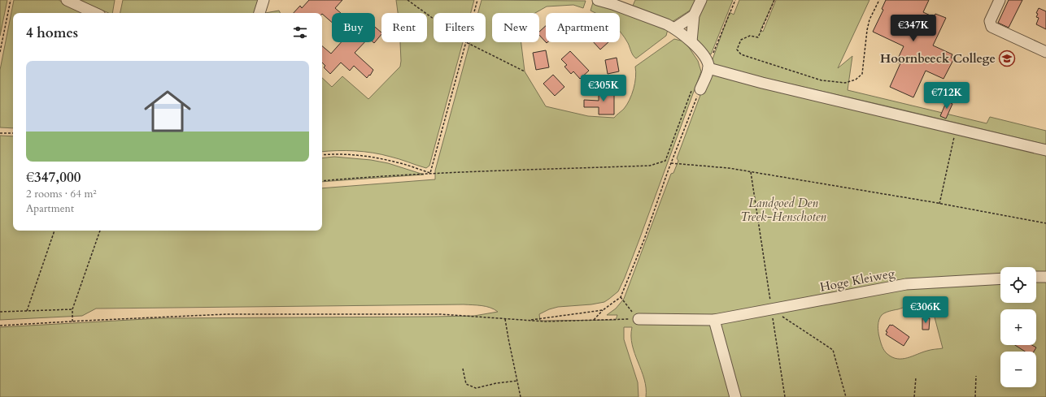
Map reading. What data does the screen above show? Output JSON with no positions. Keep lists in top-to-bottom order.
{
  "streets": {
    "street": ["Hoge Kleiweg"]
  },
  "parks": ["Landgoed Den Treek-Henschoten"],
  "places": {
    "school or university": ["Hoornbeeck College"]
  },
  "page": {
    "chip": [
      "Buy",
      "Rent",
      "Filters",
      "New",
      "Apartment"
    ],
    "heading": "4 homes",
    "price": [
      "€347K",
      "€305K",
      "€712K",
      "€306K"
    ],
    "list": [
      {
        "name": "€347,000",
        "note": "2 rooms · 64 m² · Apartment"
      }
    ],
    "map_buttons": ["+", "−"]
  }
}
